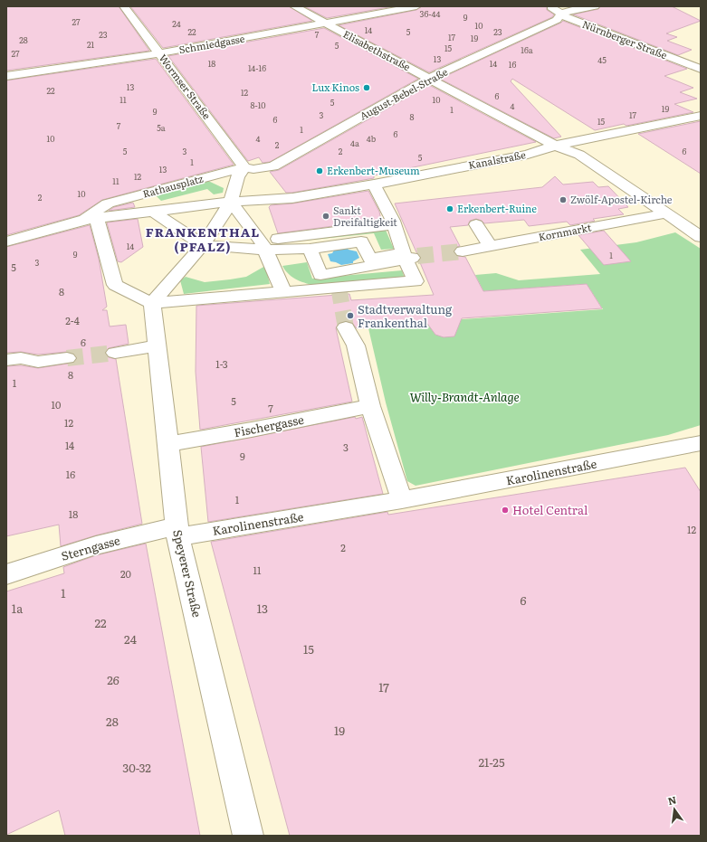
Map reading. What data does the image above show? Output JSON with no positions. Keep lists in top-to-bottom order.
{
  "streets": {
    "street": [
      "Nürnberger Straße",
      "Schmiedgasse",
      "Elisabethstraße",
      "Wormser Straße",
      "August-Bebel-Straße",
      "Kanalstraße",
      "Rathausplatz",
      "Kornmarkt",
      "Fischergasse",
      "Karolinenstraße",
      "Sterngasse",
      "Speyerer Straße"
    ]
  },
  "crossings": [
    ["Nürnberger Straße", "August-Bebel-Straße"],
    ["Schmiedgasse", "Elisabethstraße"],
    ["Schmiedgasse", "Wormser Straße"],
    ["Elisabethstraße", "August-Bebel-Straße"],
    ["Elisabethstraße", "Kanalstraße"],
    ["Elisabethstraße", "Kornmarkt"],
    ["Wormser Straße", "August-Bebel-Straße"],
    ["Wormser Straße", "Rathausplatz"],
    ["August-Bebel-Straße", "Rathausplatz"],
    ["Kanalstraße", "Rathausplatz"],
    ["Fischergasse", "Speyerer Straße"],
    ["Karolinenstraße", "Sterngasse"],
    ["Karolinenstraße", "Speyerer Straße"],
    ["Sterngasse", "Speyerer Straße"]
  ],
  "districts": ["FRANKENTHAL (PFALZ)"],
  "parks": ["Willy-Brandt-Anlage"],
  "places": [
    "Lux Kinos",
    "Erkenbert-Museum",
    "Zwölf-Apostel-Kirche",
    "Erkenbert-Ruine",
    "Sankt Dreifaltigkeit",
    "Stadtverwaltung Frankenthal",
    "Hotel Central"
  ],
  "house_numbers": [
    "36-44",
    "9",
    "27",
    "24",
    "10",
    "14",
    "22",
    "5",
    "23",
    "23",
    "7",
    "17",
    "19",
    "28",
    "21",
    "5",
    "15",
    "16a",
    "27",
    "13",
    "45",
    "18",
    "14",
    "16",
    "14-16",
    "13",
    "22",
    "12",
    "6",
    "11",
    "10",
    "5",
    "8-10",
    "4",
    "19",
    "1",
    "9",
    "3",
    "17",
    "8",
    "6",
    "15",
    "7",
    "5a",
    "1",
    "6",
    "10",
    "4",
    "4b",
    "4a",
    "2",
    "5",
    "3",
    "2",
    "6",
    "5",
    "1",
    "13",
    "12",
    "11",
    "10",
    "2",
    "14",
    "9",
    "1",
    "3",
    "5",
    "8",
    "2-4",
    "6",
    "1-3",
    "8",
    "1",
    "5",
    "10",
    "7",
    "12",
    "14",
    "3",
    "9",
    "16",
    "1",
    "18",
    "12",
    "2",
    "11",
    "20",
    "1",
    "6",
    "1a",
    "13",
    "22",
    "24",
    "15",
    "26",
    "17",
    "28",
    "19",
    "21-25",
    "30-32"
  ],
  "north": "top"
}
